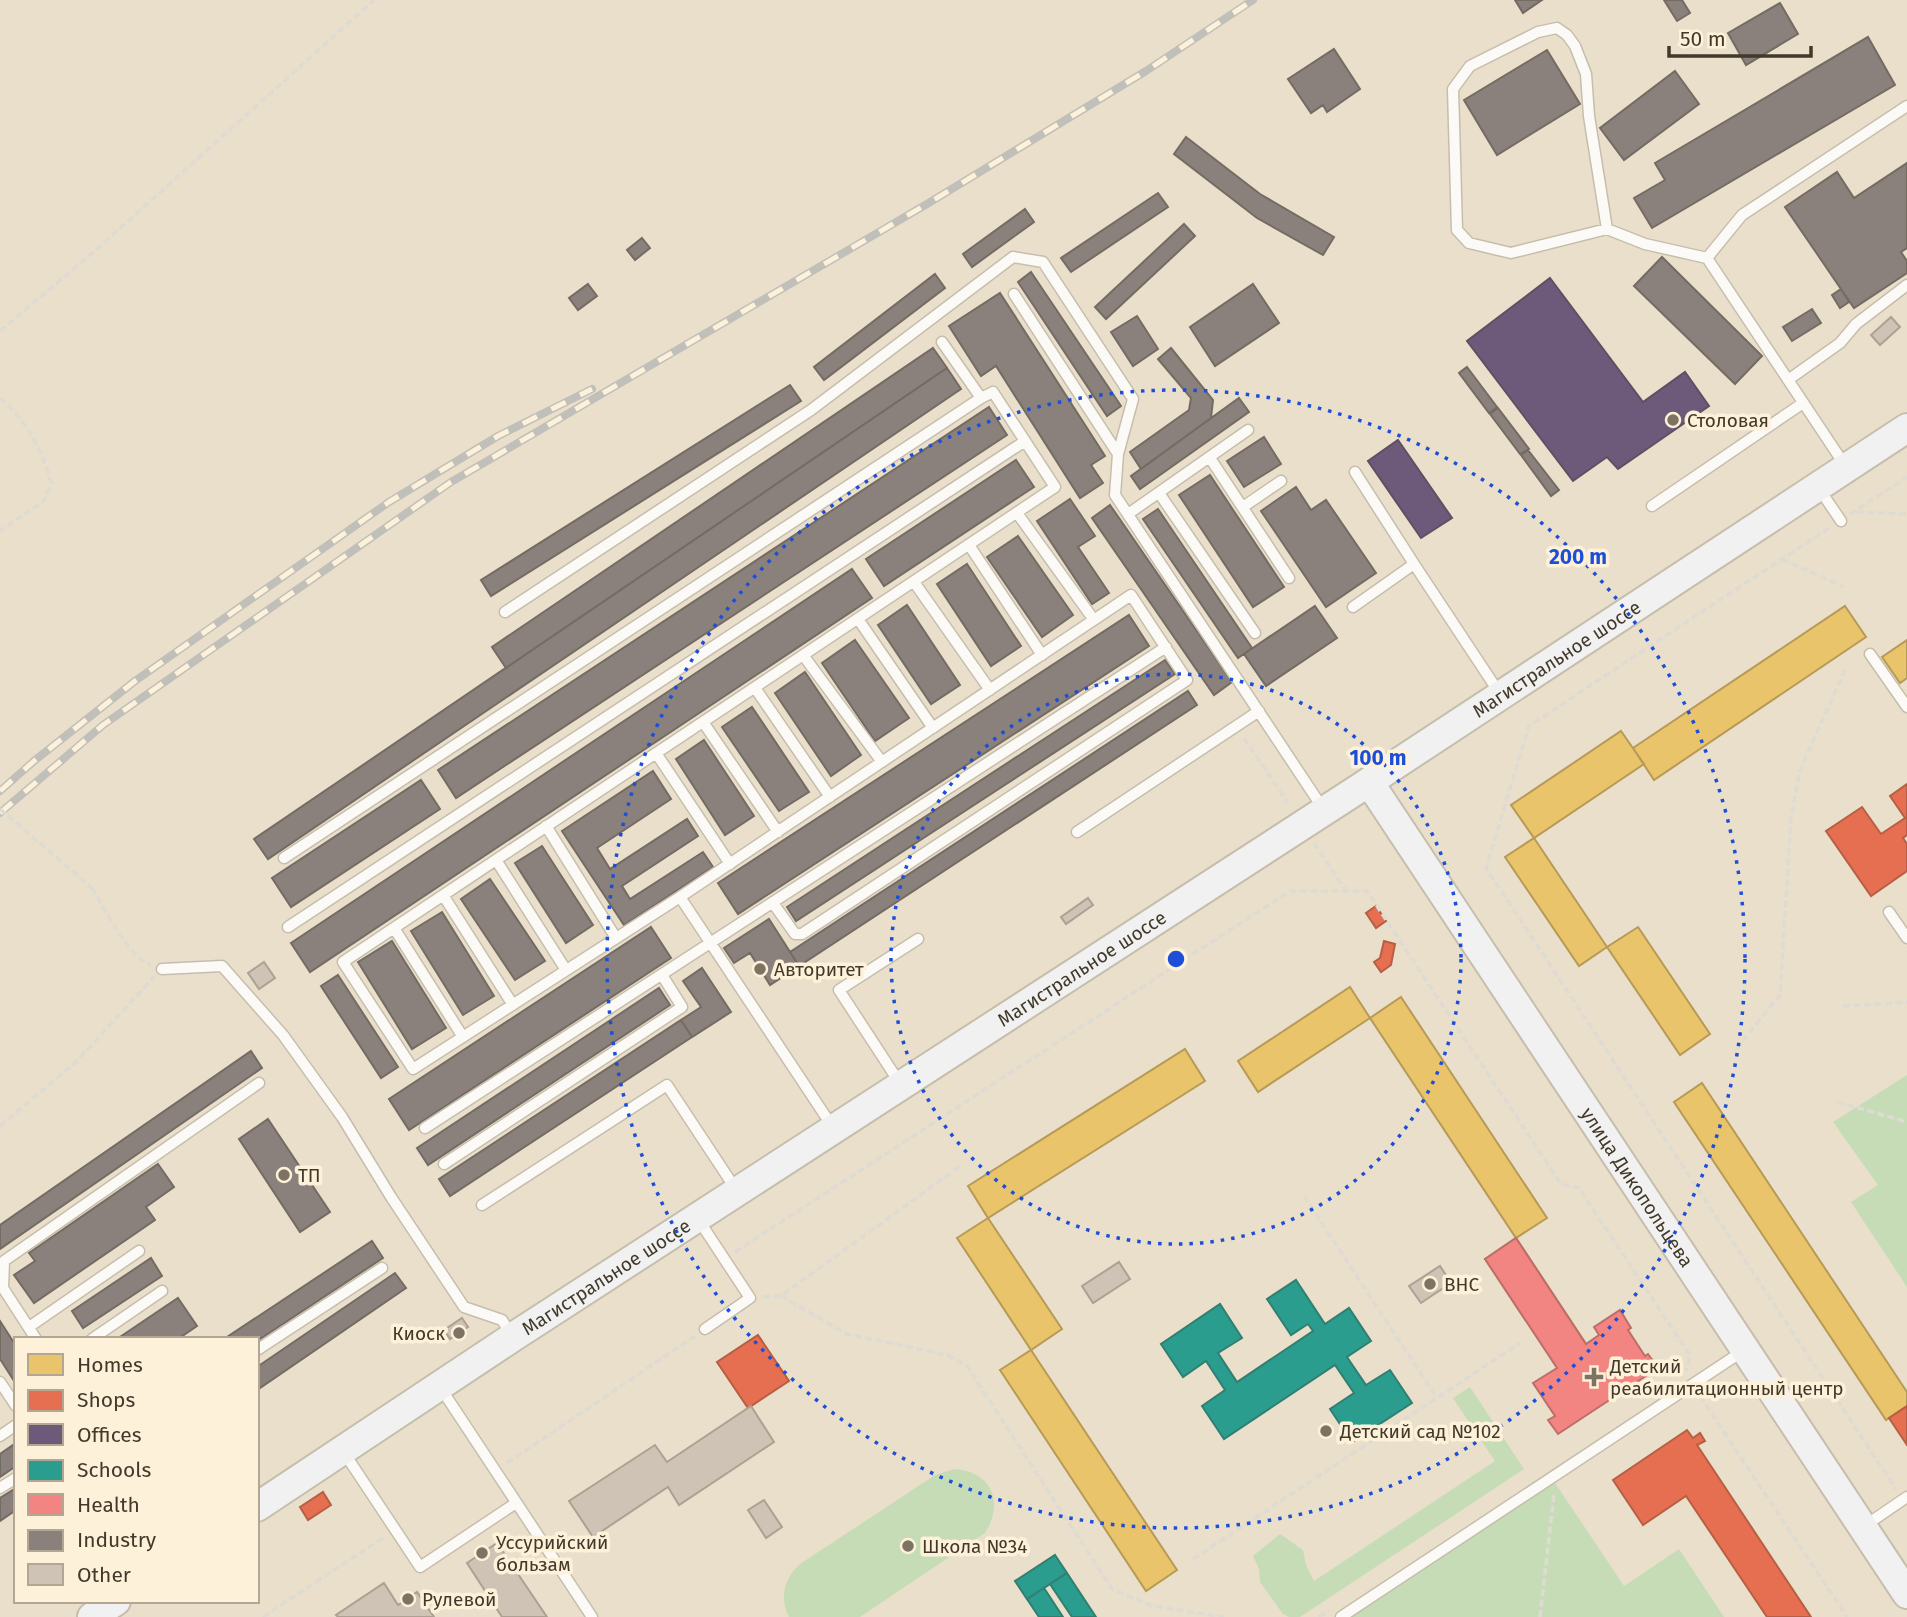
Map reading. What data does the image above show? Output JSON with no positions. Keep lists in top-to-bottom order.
{
  "streets": {
    "main road": ["Магистральное шоссе", "улица Дикопольцева"]
  },
  "crossings": [
    ["Магистральное шоссе", "улица Дикопольцева"]
  ],
  "places": {
    "other": [
      "Столовая",
      "Авторитет",
      "ТП",
      "ВНС",
      "Киоск",
      "Детский сад №102",
      "Школа №34",
      "Уссурийский бользам",
      "Рулевой"
    ],
    "health": ["Детский реабилитационный центр"]
  },
  "legend": [
    "Homes",
    "Shops",
    "Offices",
    "Schools",
    "Health",
    "Industry",
    "Other"
  ],
  "scale_bar": "50 m",
  "rings": ["200 m", "100 m"]
}
